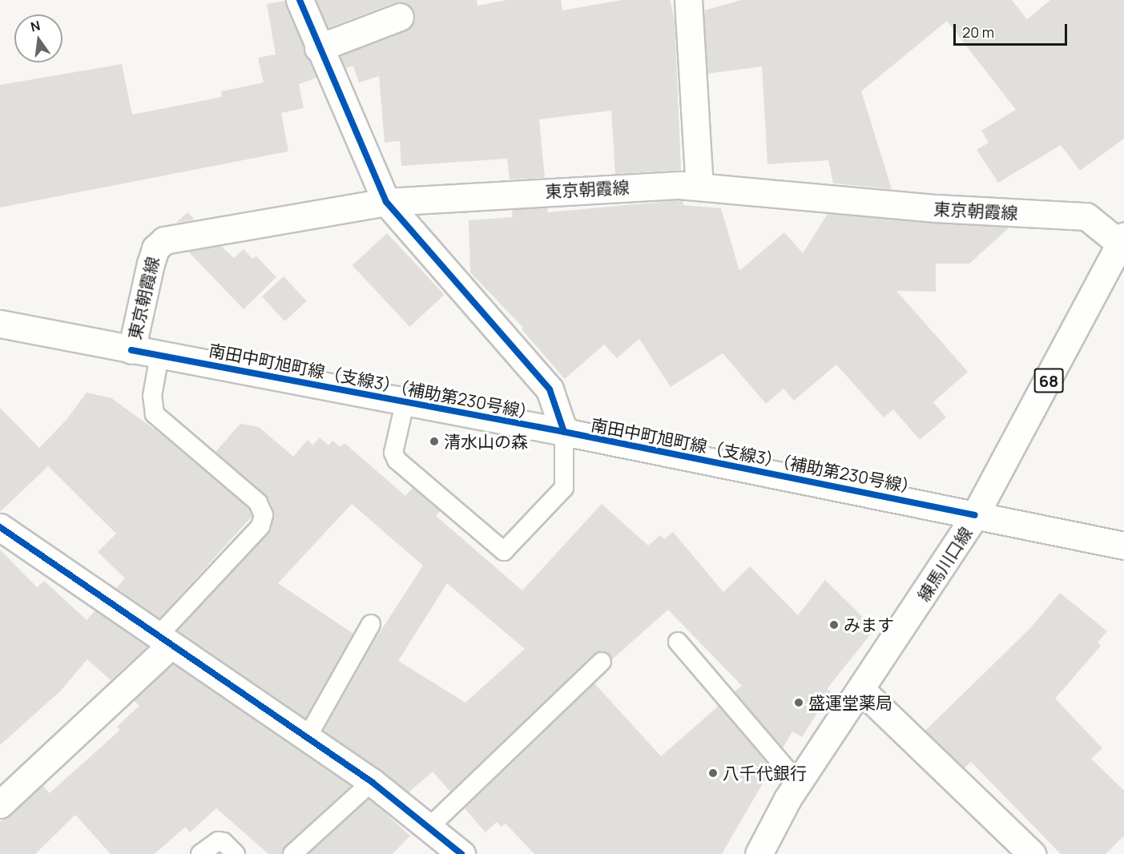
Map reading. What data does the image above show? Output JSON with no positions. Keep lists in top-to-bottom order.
{
  "streets": {
    "main road": [
      "東京朝霞線",
      "68",
      "南田中町旭町線（支線3）（補助第230号線）",
      "練馬川口線"
    ]
  },
  "crossings": [
    ["東京朝霞線", "南田中町旭町線（支線3）（補助第230号線）"],
    ["東京朝霞線", "練馬川口線"],
    ["南田中町旭町線（支線3）（補助第230号線）", "練馬川口線"]
  ],
  "places": [
    "清水山の森",
    "みます",
    "盛運堂薬局",
    "八千代銀行"
  ],
  "scale_bar": "20 m",
  "north": "top"
}
